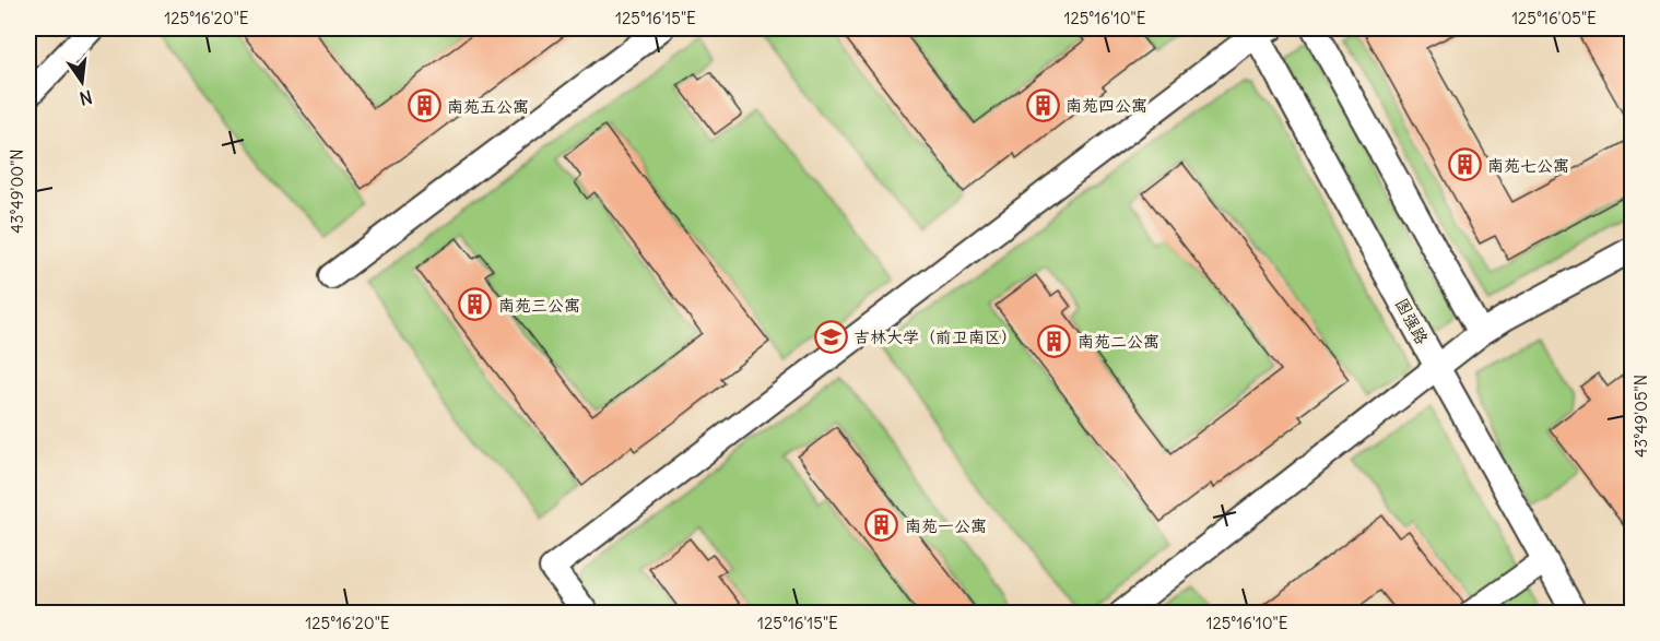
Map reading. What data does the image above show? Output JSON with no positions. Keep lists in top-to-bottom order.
{
  "streets": {
    "lane": ["图强路"]
  },
  "places": {
    "building": [
      "南苑四公寓",
      "南苑五公寓",
      "南苑七公寓",
      "南苑三公寓",
      "南苑二公寓",
      "南苑一公寓"
    ],
    "school or university": ["吉林大学（前卫南区）"]
  },
  "north": "bottom",
  "coordinates": [
    "125°16'20\"E",
    "125°16'15\"E",
    "125°16'10\"E",
    "125°16'05\"E",
    "43°49'00\"N",
    "43°49'05\"N"
  ]
}
